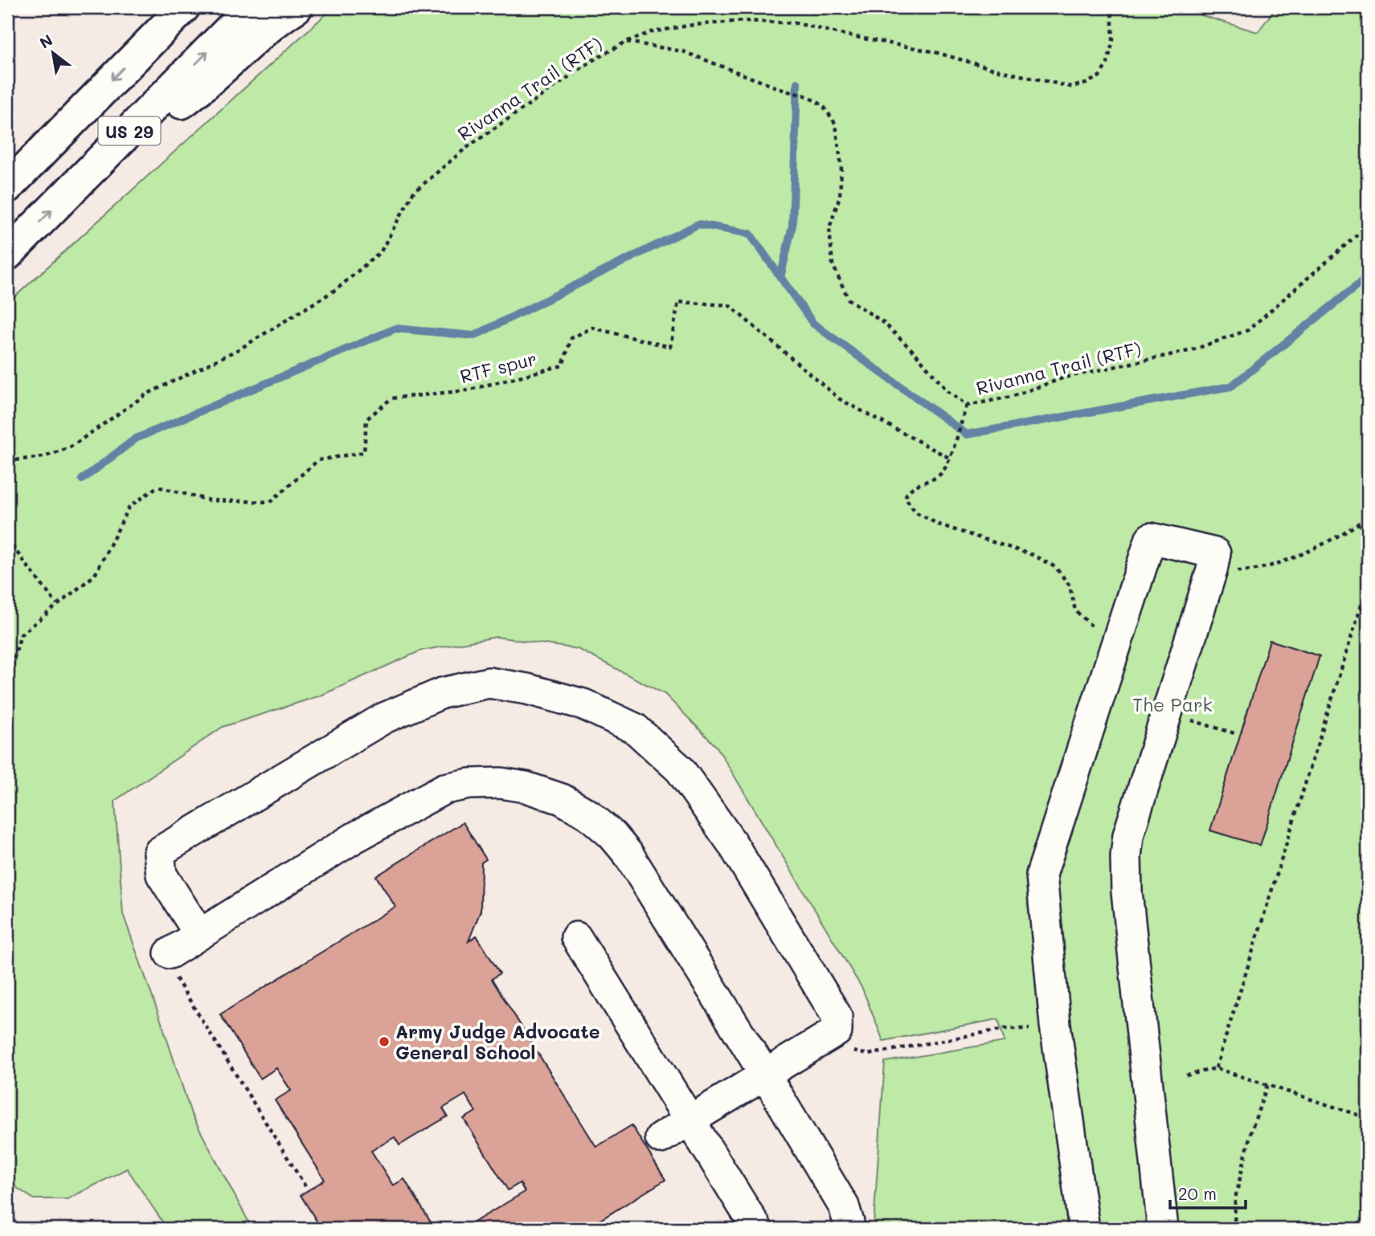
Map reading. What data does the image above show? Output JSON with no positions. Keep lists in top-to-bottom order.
{
  "streets": {
    "highway": ["US 29"],
    "path": ["Rivanna Trail (RTF)", "RTF spur"]
  },
  "parks": ["The Park"],
  "places": ["Army Judge Advocate General School"],
  "scale_bar": "20 m",
  "north": "top left"
}
